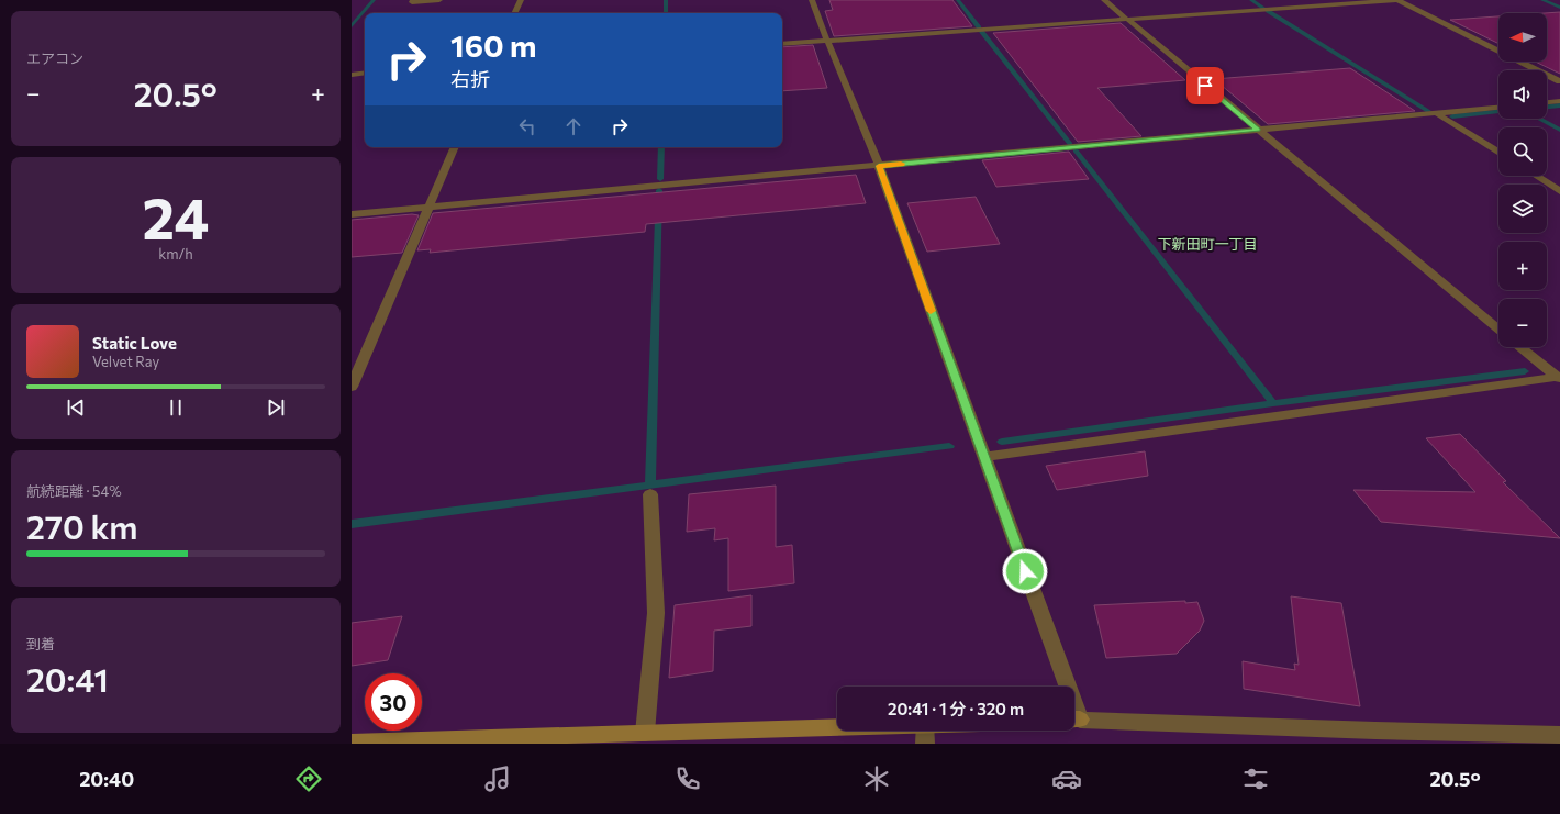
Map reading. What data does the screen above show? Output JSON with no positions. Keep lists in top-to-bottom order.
{
  "districts": ["下新田町一丁目"],
  "north": "left",
  "page": {
    "tile": [
      "エアコン",
      ["24", "km/h"],
      ["航続距離 · 54%", "270 km"],
      ["到着", "20:41"]
    ],
    "map_buttons": ["+", "−"],
    "turn": ["160 m", "右折"],
    "heat": ["−", "20.5°", "+"],
    "song": ["Static Love", "Velvet Ray"],
    "limit": "30",
    "trip": "20:41 · 1 分 · 320 m",
    "tabs": ["20:40", "20.5°"]
  }
}
